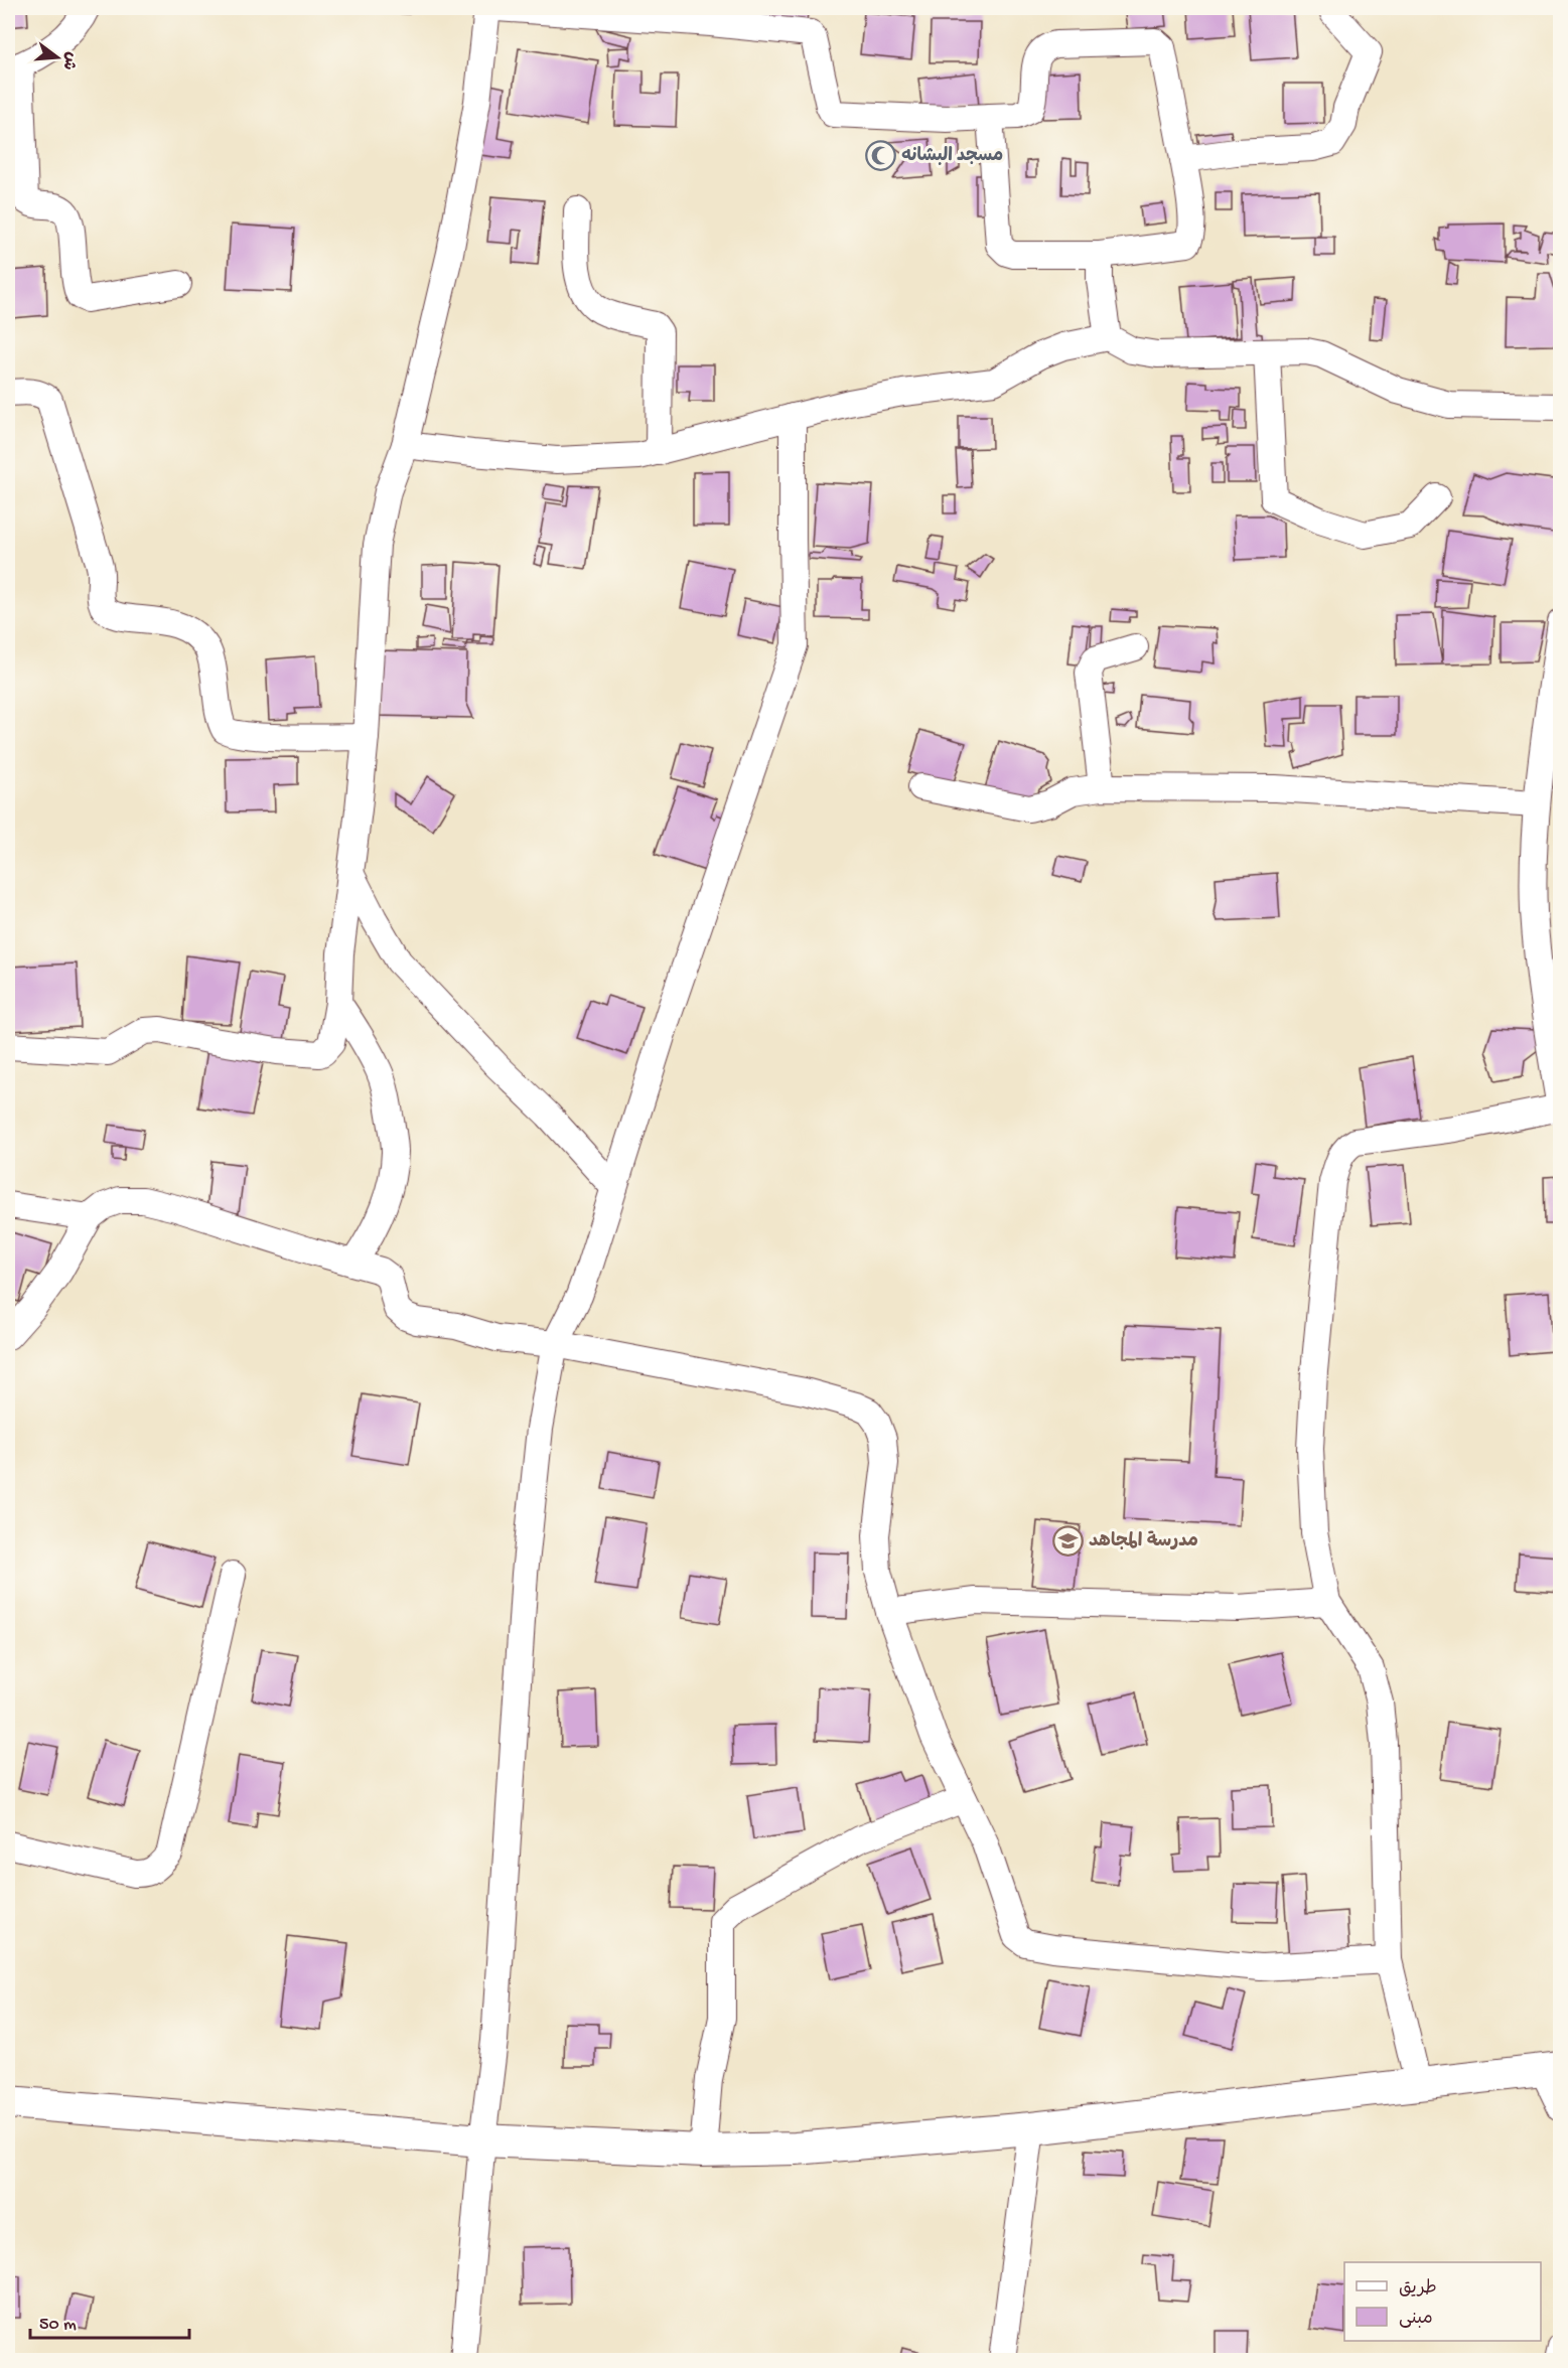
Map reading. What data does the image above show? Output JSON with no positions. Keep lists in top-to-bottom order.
{
  "places": {
    "mosque": ["مسجد البشانه"],
    "school or university": ["مدرسة المجاهد"]
  },
  "legend": ["طريق", "مبنى"],
  "scale_bar": "50 m",
  "north": "right"
}
